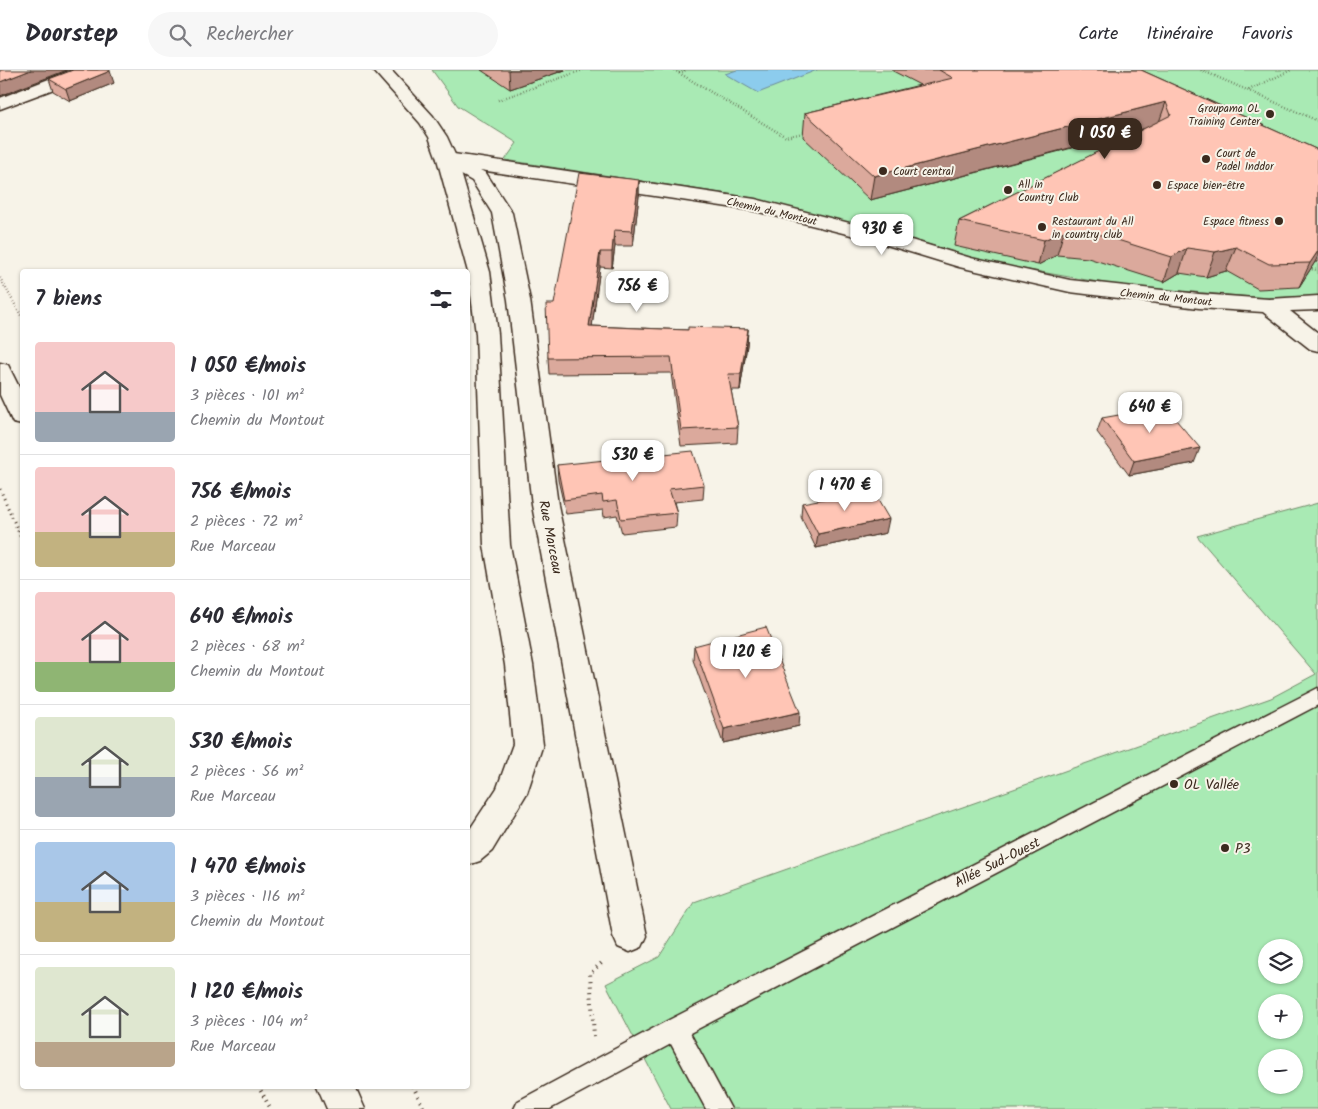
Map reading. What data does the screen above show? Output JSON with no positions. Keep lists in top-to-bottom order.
{
  "streets": {
    "street": ["Chemin du Montout", "Rue Marceau"],
    "lane": ["Allée Sud-Ouest"]
  },
  "crossings": [
    ["Chemin du Montout", "Rue Marceau"]
  ],
  "places": [
    "Groupama OL Training Center",
    "Court de Padel Inddor",
    "Court central",
    "Espace bien-être",
    "All in Country Club",
    "Espace fitness",
    "Restaurant du All in country club",
    "OL Vallée",
    "P3"
  ],
  "page": {
    "header": "Doorstep",
    "search": "Rechercher",
    "nav": ["Carte", "Itinéraire", "Favoris"],
    "price": [
      "1 050 €",
      "930 €",
      "756 €",
      "640 €",
      "530 €",
      "1 470 €",
      "1 120 €"
    ],
    "heading": "7 biens",
    "list": [
      {
        "name": "1 050 €/mois",
        "note": "3 pièces · 101 m² · Chemin du Montout"
      },
      {
        "name": "756 €/mois",
        "note": "2 pièces · 72 m² · Rue Marceau"
      },
      {
        "name": "640 €/mois",
        "note": "2 pièces · 68 m² · Chemin du Montout"
      },
      {
        "name": "530 €/mois",
        "note": "2 pièces · 56 m² · Rue Marceau"
      },
      {
        "name": "1 470 €/mois",
        "note": "3 pièces · 116 m² · Chemin du Montout"
      },
      {
        "name": "1 120 €/mois",
        "note": "3 pièces · 104 m² · Rue Marceau"
      }
    ],
    "map_buttons": ["+", "−"]
  }
}
